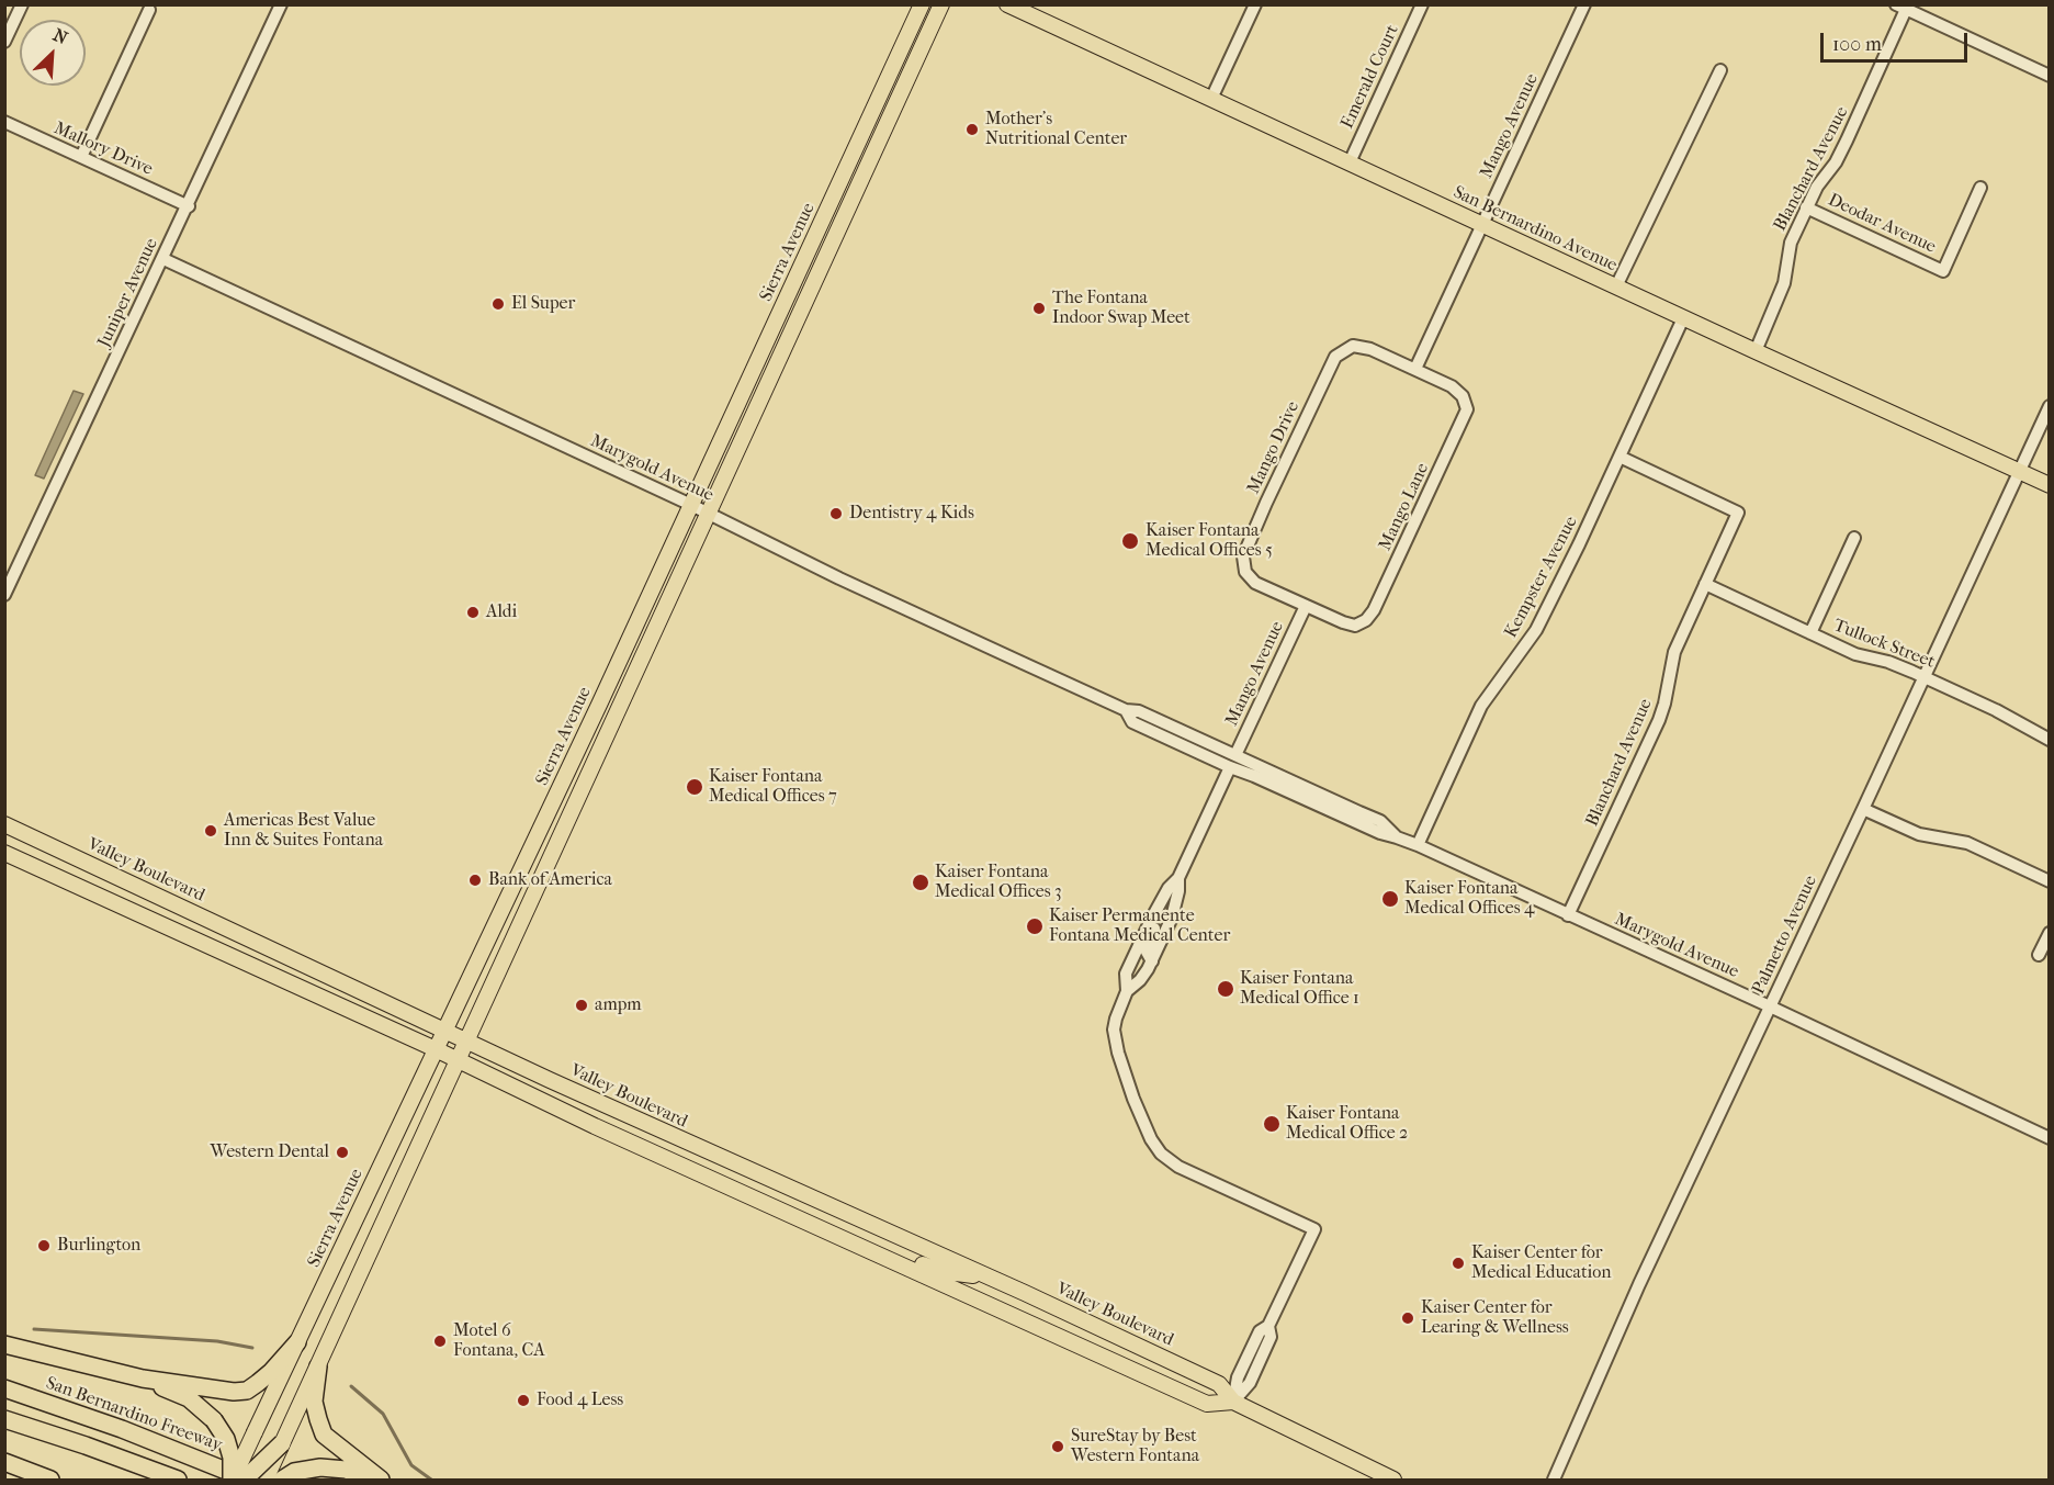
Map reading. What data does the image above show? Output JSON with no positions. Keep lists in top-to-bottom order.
{
  "streets": {
    "highway": ["San Bernardino Freeway"],
    "main road": ["San Bernardino Avenue", "Sierra Avenue", "Valley Boulevard"],
    "street": [
      "Emerald Court",
      "Mango Avenue",
      "Mallory Drive",
      "Blanchard Avenue",
      "Deodar Avenue",
      "Juniper Avenue",
      "Mango Drive",
      "Marygold Avenue",
      "Mango Lane",
      "Kempster Avenue",
      "Tullock Street",
      "Palmetto Avenue"
    ]
  },
  "crossings": [
    ["Emerald Court", "San Bernardino Avenue"],
    ["Mango Avenue", "San Bernardino Avenue"],
    ["Mango Avenue", "Mango Drive"],
    ["Mango Avenue", "Marygold Avenue"],
    ["Mango Avenue", "Mango Lane"],
    ["Mallory Drive", "Juniper Avenue"],
    ["Blanchard Avenue", "Deodar Avenue"],
    ["Blanchard Avenue", "San Bernardino Avenue"],
    ["Blanchard Avenue", "Marygold Avenue"],
    ["Blanchard Avenue", "Kempster Avenue"],
    ["Blanchard Avenue", "Tullock Street"],
    ["San Bernardino Avenue", "Kempster Avenue"],
    ["San Bernardino Avenue", "Palmetto Avenue"],
    ["Sierra Avenue", "Marygold Avenue"],
    ["Sierra Avenue", "Valley Boulevard"],
    ["Juniper Avenue", "Marygold Avenue"],
    ["Mango Drive", "Mango Lane"],
    ["Marygold Avenue", "Kempster Avenue"],
    ["Marygold Avenue", "Palmetto Avenue"],
    ["Tullock Street", "Palmetto Avenue"]
  ],
  "places": [
    "Mother's Nutritional Center",
    "El Super",
    "The Fontana Indoor Swap Meet",
    "Dentistry 4 Kids",
    "Kaiser Fontana Medical Offices 5",
    "Aldi",
    "Kaiser Fontana Medical Offices 7",
    "Americas Best Value Inn & Suites Fontana",
    "Bank of America",
    "Kaiser Fontana Medical Offices 3",
    "Kaiser Fontana Medical Offices 4",
    "Kaiser Permanente Fontana Medical Center",
    "Kaiser Fontana Medical Office 1",
    "ampm",
    "Kaiser Fontana Medical Office 2",
    "Western Dental",
    "Burlington",
    "Kaiser Center for Medical Education",
    "Kaiser Center for Learing & Wellness",
    "Motel 6 Fontana, CA",
    "Food 4 Less",
    "SureStay by Best Western Fontana"
  ],
  "scale_bar": "100 m",
  "north": "top right"
}
